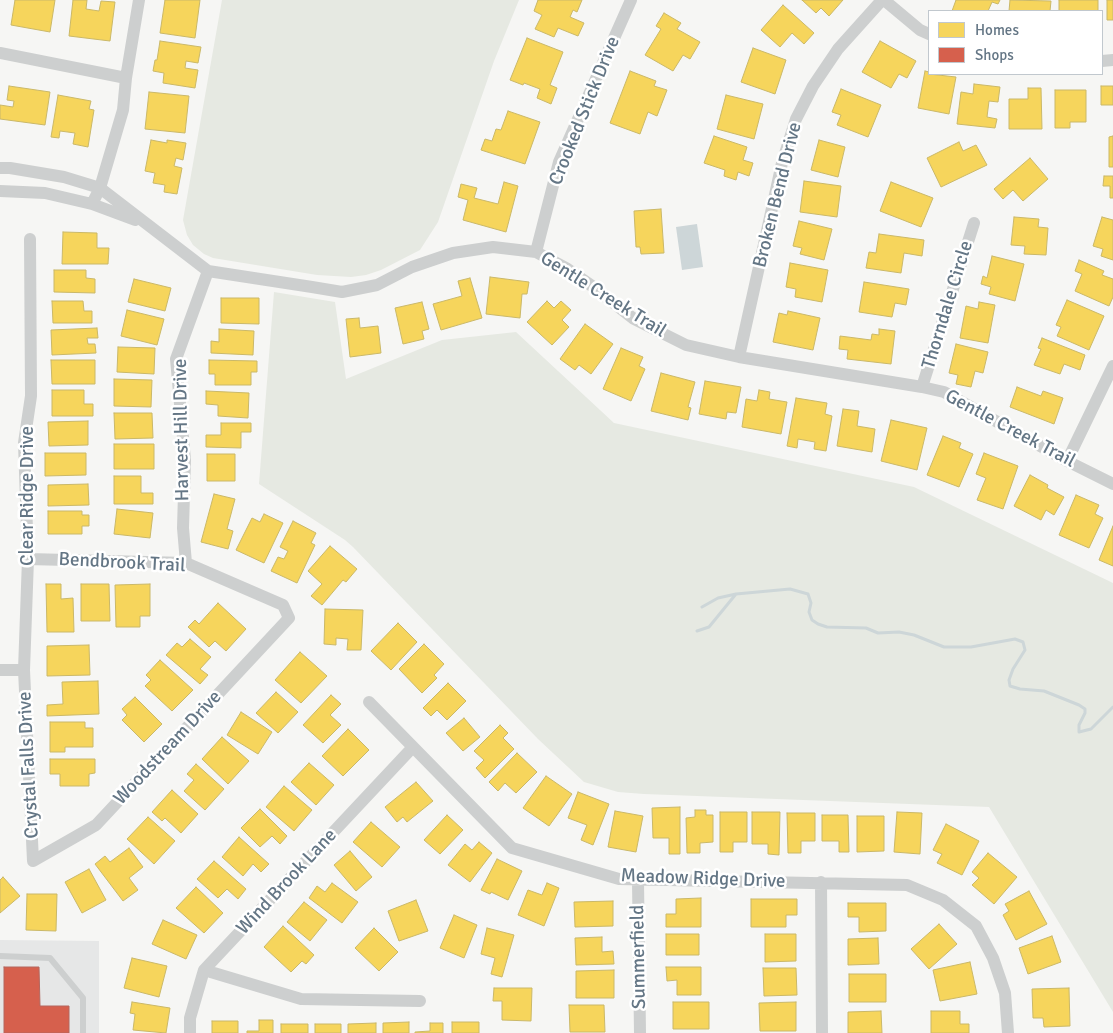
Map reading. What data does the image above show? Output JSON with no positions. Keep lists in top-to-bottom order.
{
  "streets": {
    "street": [
      "Crooked Stick Drive",
      "Broken Bend Drive",
      "Gentle Creek Trail",
      "Thorndale Circle",
      "Harvest Hill Drive",
      "Clear Ridge Drive",
      "Bendbrook Trail",
      "Woodstream Drive",
      "Crystal Falls Drive",
      "Meadow Ridge Drive",
      "Wind Brook Lane",
      "Summerfield"
    ]
  },
  "crossings": [
    ["Crooked Stick Drive", "Gentle Creek Trail"],
    ["Broken Bend Drive", "Gentle Creek Trail"],
    ["Gentle Creek Trail", "Thorndale Circle"],
    ["Gentle Creek Trail", "Harvest Hill Drive"],
    ["Harvest Hill Drive", "Bendbrook Trail"],
    ["Clear Ridge Drive", "Bendbrook Trail"],
    ["Clear Ridge Drive", "Crystal Falls Drive"],
    ["Bendbrook Trail", "Woodstream Drive"],
    ["Woodstream Drive", "Crystal Falls Drive"],
    ["Meadow Ridge Drive", "Wind Brook Lane"],
    ["Meadow Ridge Drive", "Summerfield"]
  ],
  "legend": ["Homes", "Shops"]
}
